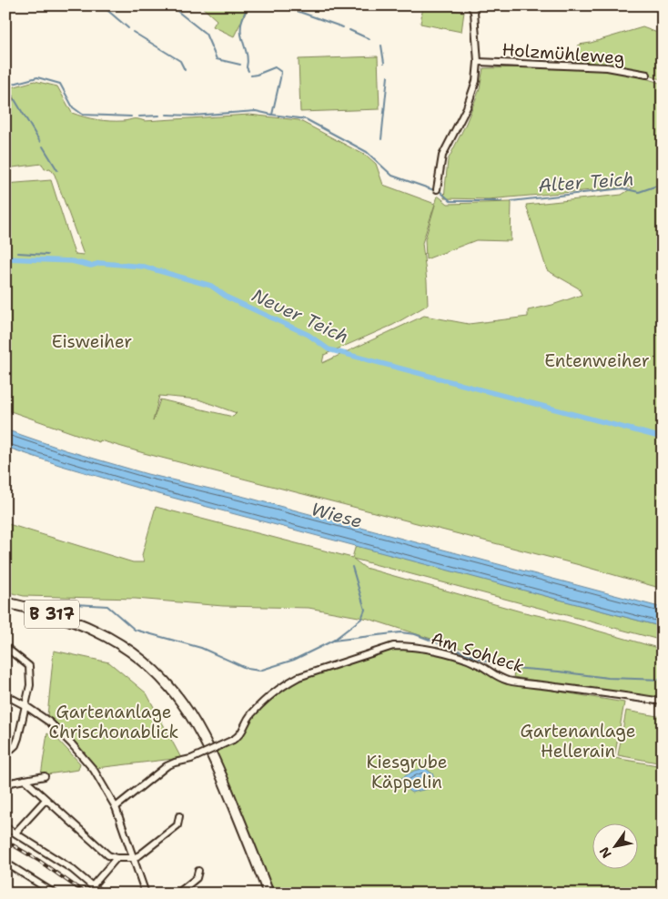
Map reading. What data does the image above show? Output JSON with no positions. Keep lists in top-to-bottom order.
{
  "streets": {
    "main road": ["B 317"],
    "street": ["Holzmühleweg", "Am Sohleck"]
  },
  "water": ["Alter Teich", "Neuer Teich", "Wiese"],
  "parks": [
    "Eisweiher",
    "Entenweiher",
    "Gartenanlage Chrischonablick",
    "Gartenanlage Hellerain",
    "Kiesgrube Käppelin"
  ],
  "north": "bottom left"
}
